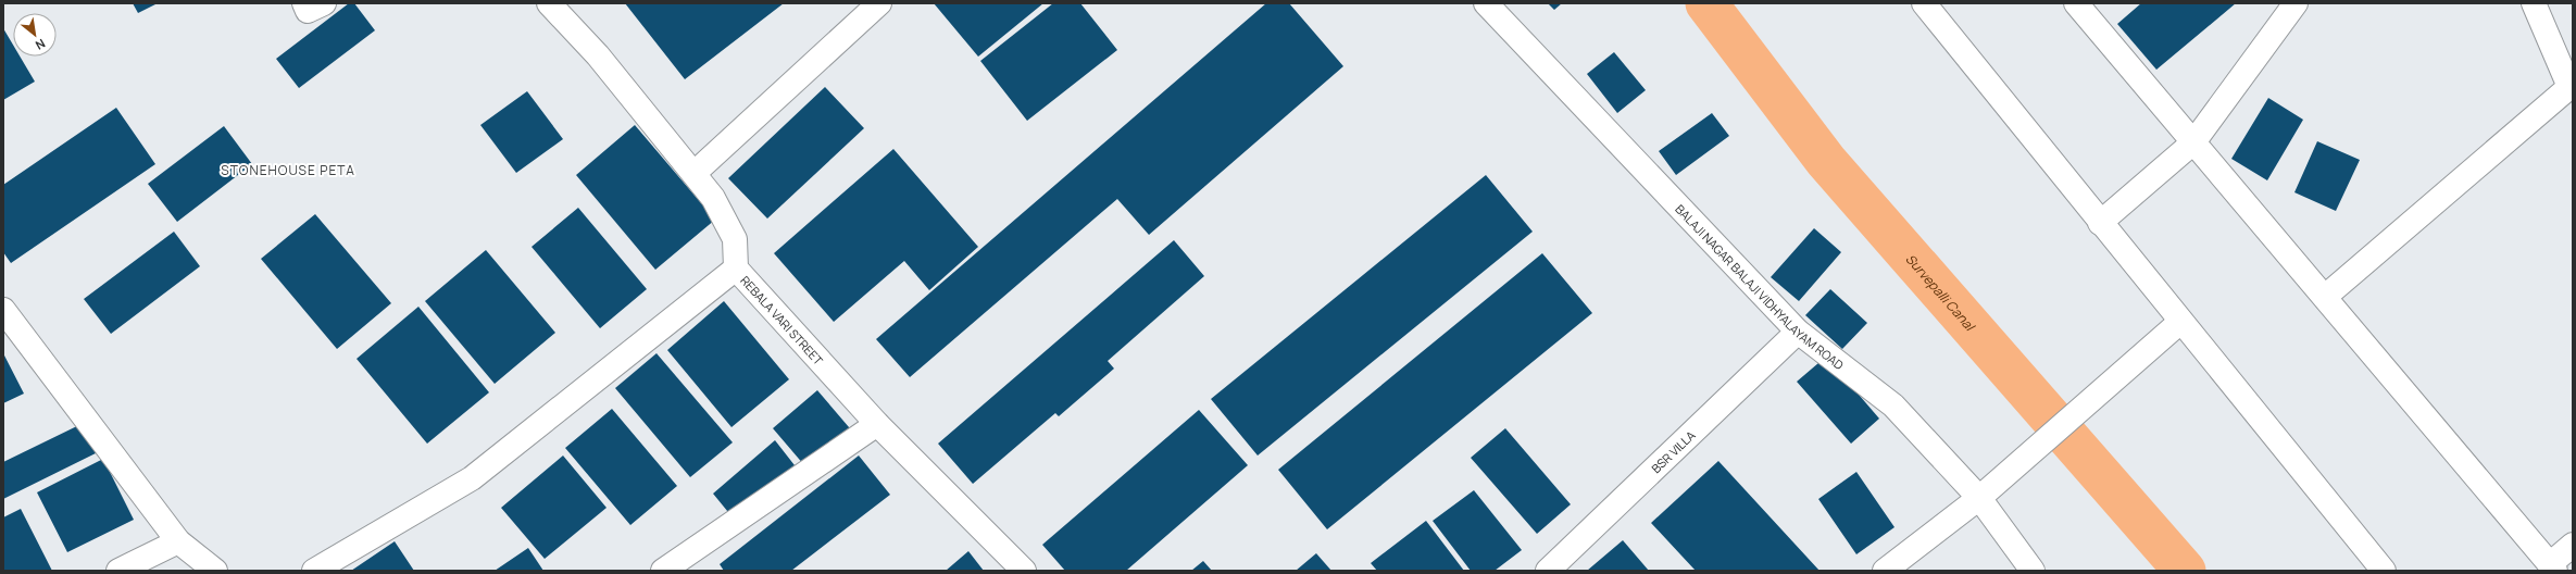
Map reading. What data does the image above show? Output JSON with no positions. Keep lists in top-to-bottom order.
{
  "streets": {
    "street": ["BALAJI NAGAR BALAJI VIDHYALAYAM ROAD", "REBALA VARI STREET", "BSR VILLA"]
  },
  "crossings": [
    ["BALAJI NAGAR BALAJI VIDHYALAYAM ROAD", "BSR VILLA"]
  ],
  "districts": ["STONEHOUSE PETA"],
  "water": ["Survepalli Canal"],
  "north": "bottom right"
}
